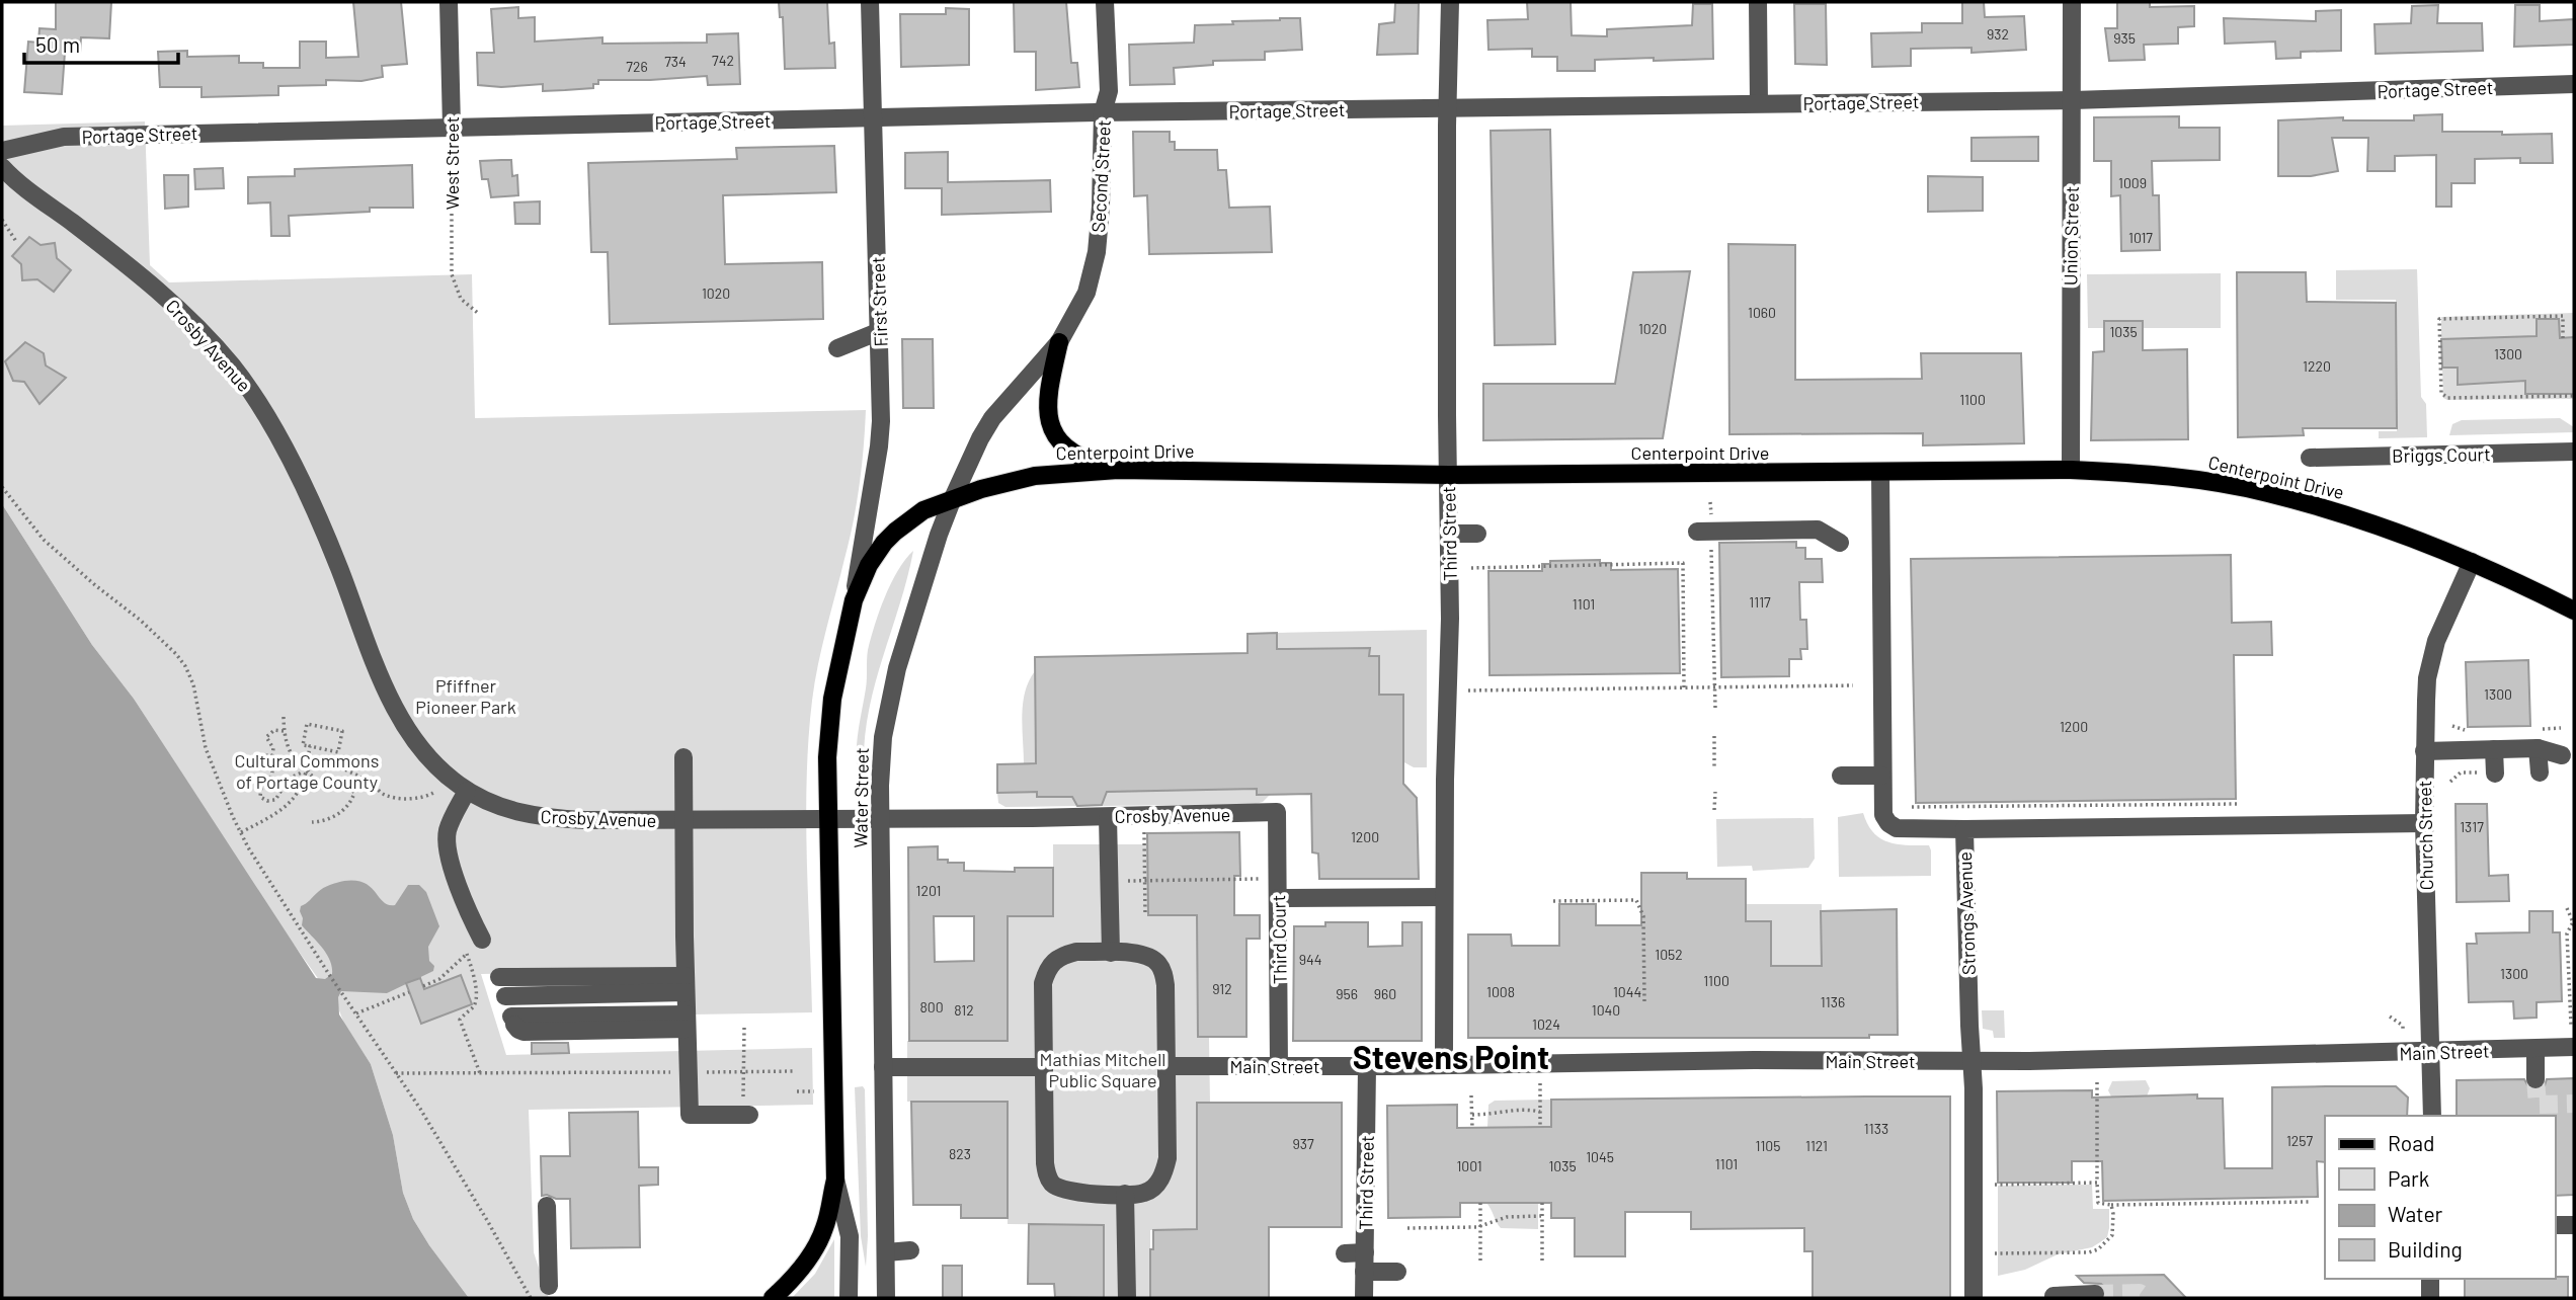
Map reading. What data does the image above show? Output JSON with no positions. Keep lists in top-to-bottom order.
{
  "streets": {
    "main road": ["Centerpoint Drive", "Water Street"],
    "street": [
      "Portage Street",
      "West Street",
      "Second Street",
      "Union Street",
      "First Street",
      "Crosby Avenue",
      "Briggs Court",
      "Third Street",
      "Church Street",
      "Strongs Avenue",
      "Third Court",
      "Main Street"
    ]
  },
  "crossings": [
    ["Portage Street", "West Street"],
    ["Portage Street", "Second Street"],
    ["Portage Street", "Union Street"],
    ["Portage Street", "First Street"],
    ["Portage Street", "Third Street"],
    ["Second Street", "Water Street"],
    ["Union Street", "Centerpoint Drive"],
    ["First Street", "Centerpoint Drive"],
    ["First Street", "Water Street"],
    ["Crosby Avenue", "Water Street"],
    ["Crosby Avenue", "Third Court"],
    ["Centerpoint Drive", "Third Street"],
    ["Centerpoint Drive", "Water Street"],
    ["Centerpoint Drive", "Church Street"],
    ["Third Street", "Main Street"],
    ["Church Street", "Strongs Avenue"],
    ["Church Street", "Main Street"],
    ["Strongs Avenue", "Main Street"],
    ["Third Court", "Main Street"]
  ],
  "districts": ["Stevens Point"],
  "parks": ["Pfiffner Pioneer Park", "Cultural Commons of Portage County", "Mathias Mitchell Public Square"],
  "house_numbers": [
    "932",
    "935",
    "742",
    "734",
    "726",
    "1009",
    "1017",
    "1020",
    "1060",
    "1020",
    "1035",
    "1300",
    "1220",
    "1100",
    "1117",
    "1101",
    "1300",
    "1200",
    "1317",
    "1200",
    "1201",
    "1052",
    "944",
    "1300",
    "1100",
    "912",
    "1008",
    "1044",
    "956",
    "960",
    "1136",
    "800",
    "812",
    "1040",
    "1024",
    "1133",
    "1257",
    "937",
    "1105",
    "1121",
    "823",
    "1045",
    "1101",
    "1001",
    "1035"
  ],
  "legend": [
    "Road",
    "Park",
    "Water",
    "Building"
  ],
  "scale_bar": "50 m"
}
